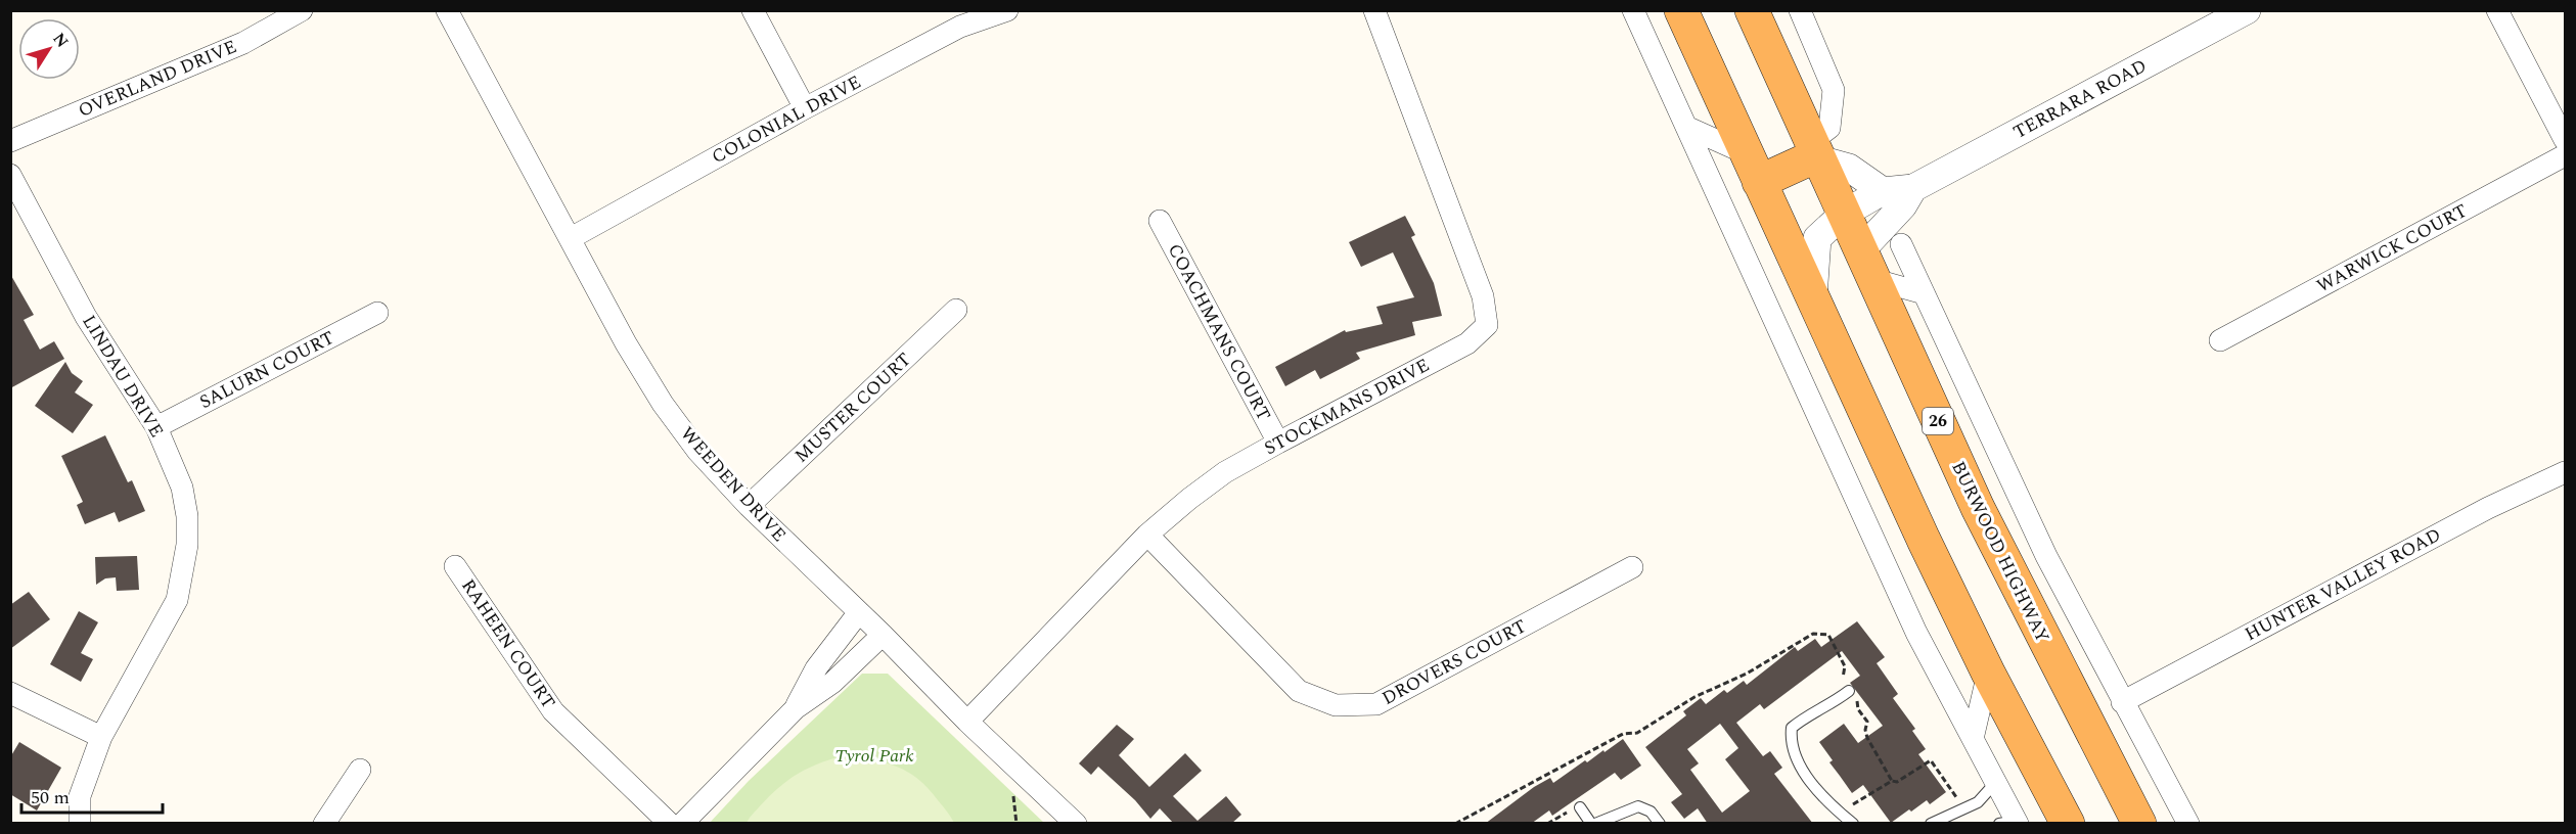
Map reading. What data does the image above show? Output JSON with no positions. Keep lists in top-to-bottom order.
{
  "streets": {
    "highway": ["26", "BURWOOD HIGHWAY"],
    "street": [
      "OVERLAND DRIVE",
      "TERRARA ROAD",
      "COLONIAL DRIVE",
      "WARWICK COURT",
      "COACHMANS COURT",
      "SALURN COURT",
      "LINDAU DRIVE",
      "STOCKMANS DRIVE",
      "MUSTER COURT",
      "WEEDEN DRIVE",
      "HUNTER VALLEY ROAD",
      "RAHEEN COURT",
      "DROVERS COURT"
    ]
  },
  "crossings": [
    ["TERRARA ROAD", "BURWOOD HIGHWAY"],
    ["COLONIAL DRIVE", "WEEDEN DRIVE"],
    ["COACHMANS COURT", "STOCKMANS DRIVE"],
    ["SALURN COURT", "LINDAU DRIVE"],
    ["STOCKMANS DRIVE", "WEEDEN DRIVE"],
    ["STOCKMANS DRIVE", "DROVERS COURT"],
    ["MUSTER COURT", "WEEDEN DRIVE"]
  ],
  "parks": ["Tyrol Park"],
  "scale_bar": "50 m",
  "north": "top right"
}
